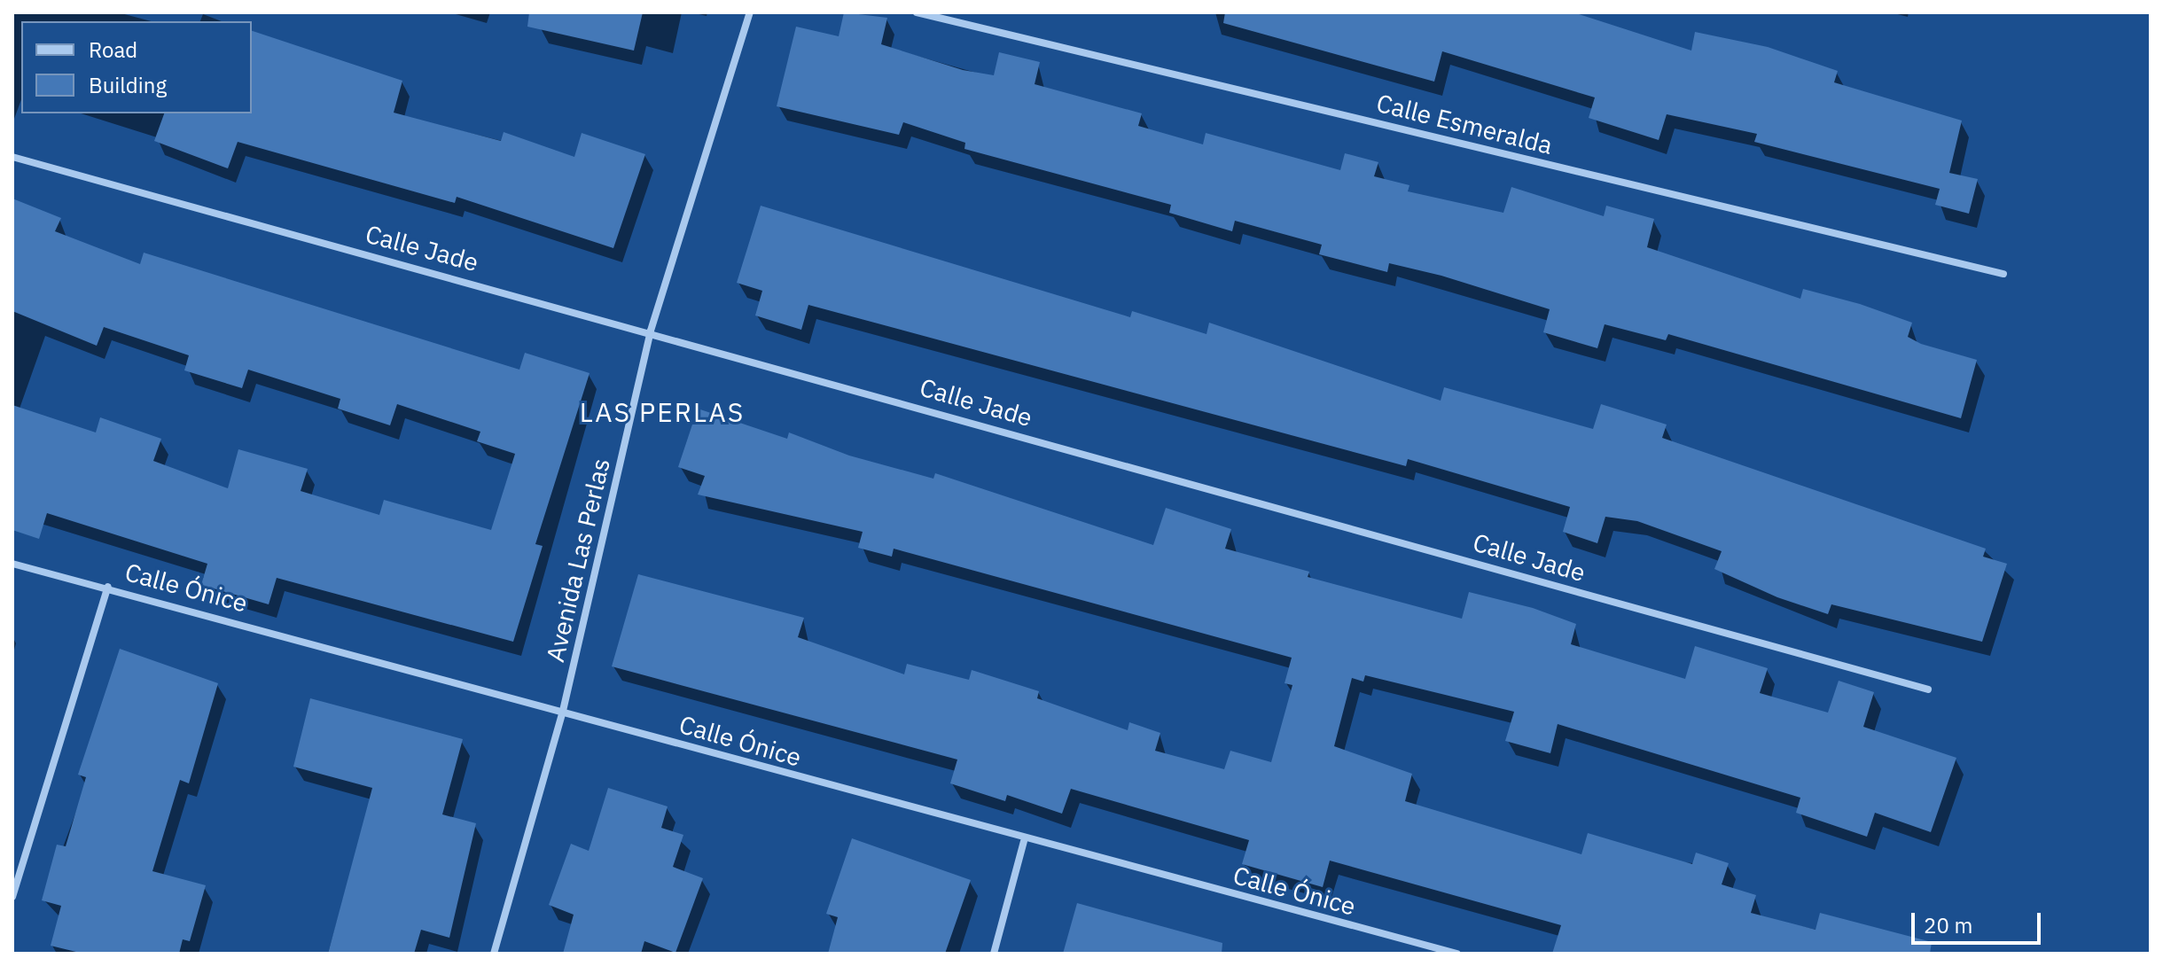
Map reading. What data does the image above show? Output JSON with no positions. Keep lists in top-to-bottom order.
{
  "streets": {
    "street": [
      "Calle Esmeralda",
      "Calle Jade",
      "Avenida Las Perlas",
      "Calle Ónice"
    ]
  },
  "crossings": [
    ["Calle Jade", "Avenida Las Perlas"],
    ["Avenida Las Perlas", "Calle Ónice"]
  ],
  "districts": ["LAS PERLAS"],
  "legend": ["Road", "Building"],
  "scale_bar": "20 m"
}
